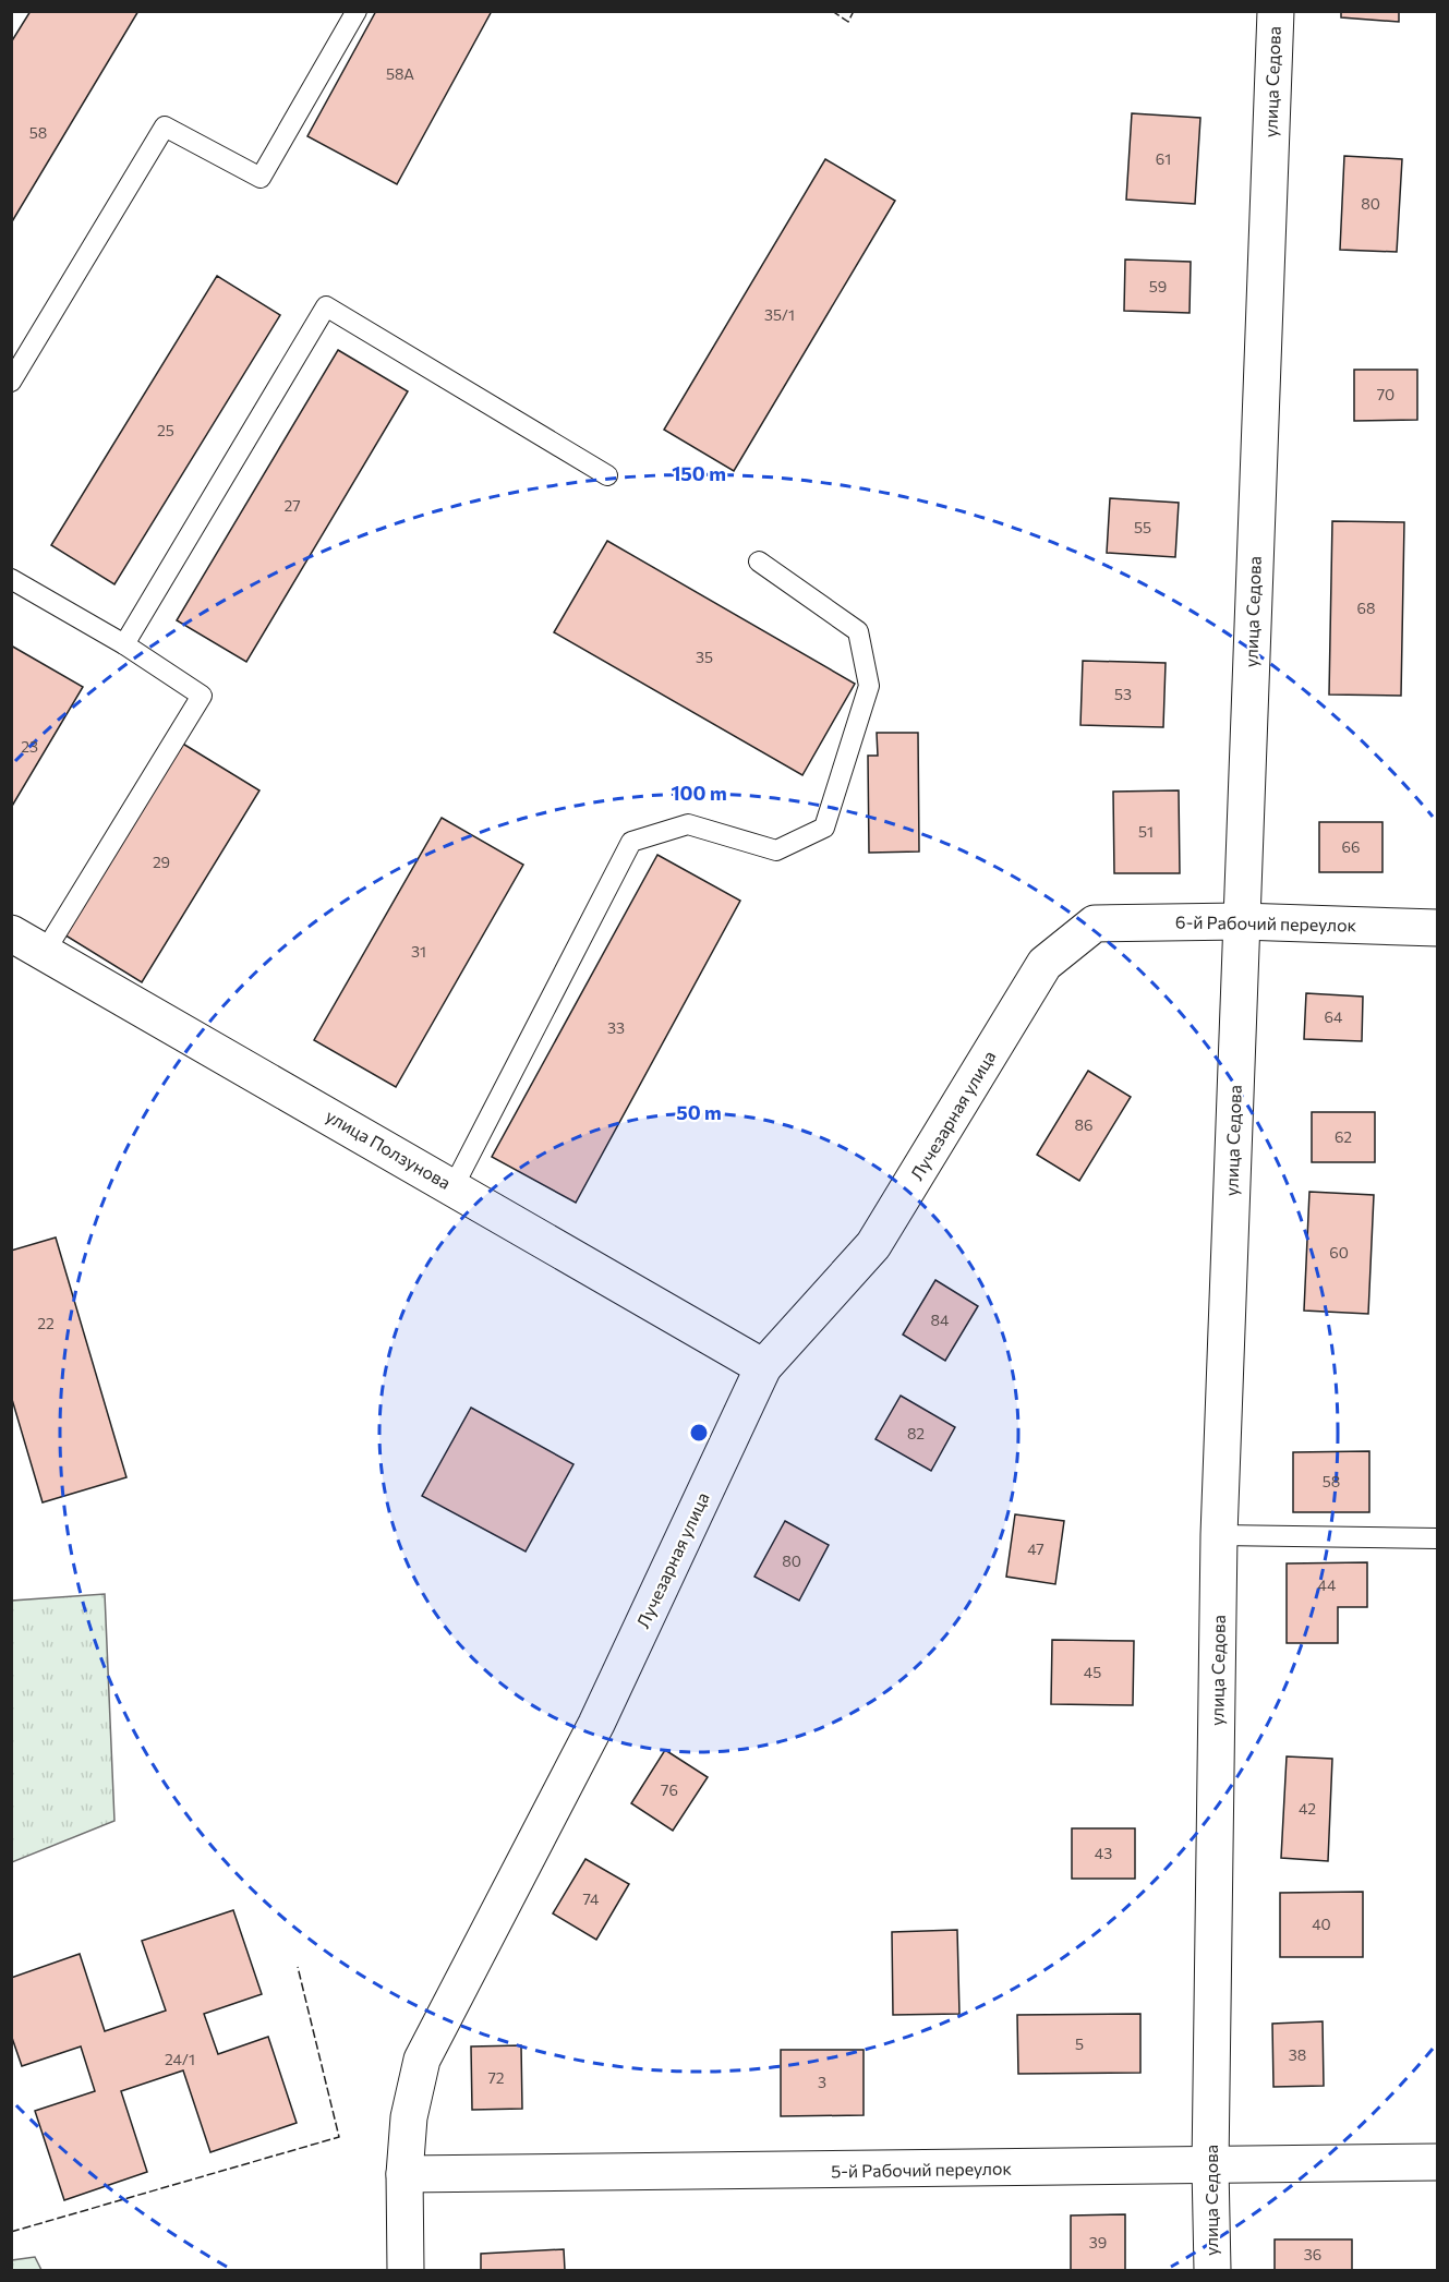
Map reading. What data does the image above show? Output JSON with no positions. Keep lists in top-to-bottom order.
{
  "streets": {
    "street": [
      "улица Седова",
      "6-й Рабочий переулок",
      "Лучезарная улица",
      "улица Ползунова",
      "5-й Рабочий переулок"
    ]
  },
  "crossings": [
    ["улица Седова", "6-й Рабочий переулок"],
    ["улица Седова", "5-й Рабочий переулок"],
    ["6-й Рабочий переулок", "Лучезарная улица"],
    ["Лучезарная улица", "улица Ползунова"],
    ["Лучезарная улица", "5-й Рабочий переулок"]
  ],
  "house_numbers": [
    "58А",
    "58",
    "61",
    "80",
    "59",
    "35/1",
    "70",
    "25",
    "27",
    "55",
    "68",
    "35",
    "53",
    "23",
    "51",
    "66",
    "29",
    "31",
    "64",
    "33",
    "86",
    "62",
    "60",
    "84",
    "22",
    "82",
    "58",
    "47",
    "80",
    "44",
    "45",
    "76",
    "42",
    "43",
    "74",
    "40",
    "5",
    "38",
    "24/1",
    "72",
    "3",
    "39",
    "36"
  ],
  "rings": ["150 m", "100 m", "50 m"]
}
